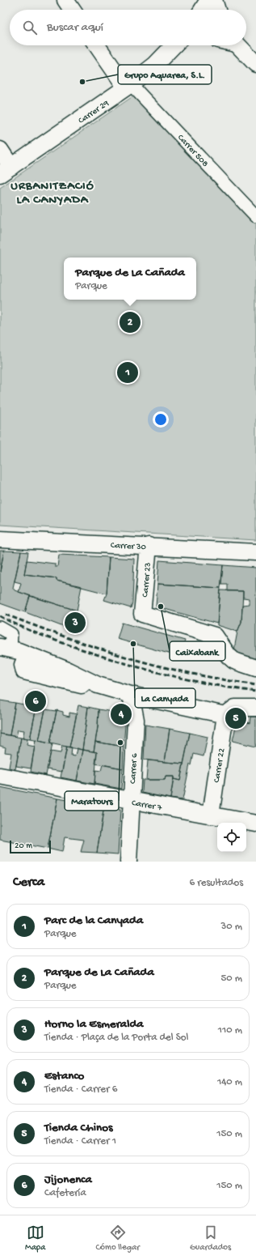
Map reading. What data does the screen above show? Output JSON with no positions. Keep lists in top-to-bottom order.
{
  "streets": {
    "street": [
      "Carrer 29",
      "Carrer 508",
      "Carrer 30",
      "Carrer 23",
      "Carrer 22",
      "Carrer 6",
      "Carrer 7"
    ]
  },
  "crossings": [
    ["Carrer 29", "Carrer 508"],
    ["Carrer 30", "Carrer 23"],
    ["Carrer 22", "Carrer 7"],
    ["Carrer 6", "Carrer 7"]
  ],
  "districts": ["URBANITZACIÓ LA CANYADA"],
  "places": [
    "Grupo Aquarea, S.L.",
    "Caixabank",
    "La Canyada",
    "Maratours"
  ],
  "scale_bar": "20 m",
  "page": {
    "search": "Buscar aquí",
    "popup": ["Parque de La Cañada", "Parque"],
    "pins": [
      "2",
      "1",
      "3",
      "6",
      "4",
      "5"
    ],
    "scale": "20 m",
    "heading": ["Cerca", "6 resultados"],
    "list": [
      {
        "mark": "1",
        "name": "Parc de la Canyada",
        "note": "Parque",
        "value": "30 m"
      },
      {
        "mark": "2",
        "name": "Parque de La Cañada",
        "note": "Parque",
        "value": "50 m"
      },
      {
        "mark": "3",
        "name": "Horno la Esmeralda",
        "note": "Tienda · Plaça de la Porta del Sol",
        "value": "110 m"
      },
      {
        "mark": "4",
        "name": "Estanco",
        "note": "Tienda · Carrer 6",
        "value": "140 m"
      },
      {
        "mark": "5",
        "name": "Tienda Chinos",
        "note": "Tienda · Carrer 1",
        "value": "150 m"
      },
      {
        "mark": "6",
        "name": "Jijonenca",
        "note": "Cafetería",
        "value": "150 m"
      }
    ],
    "nav": ["Mapa", "Cómo llegar", "Guardados"]
  }
}
